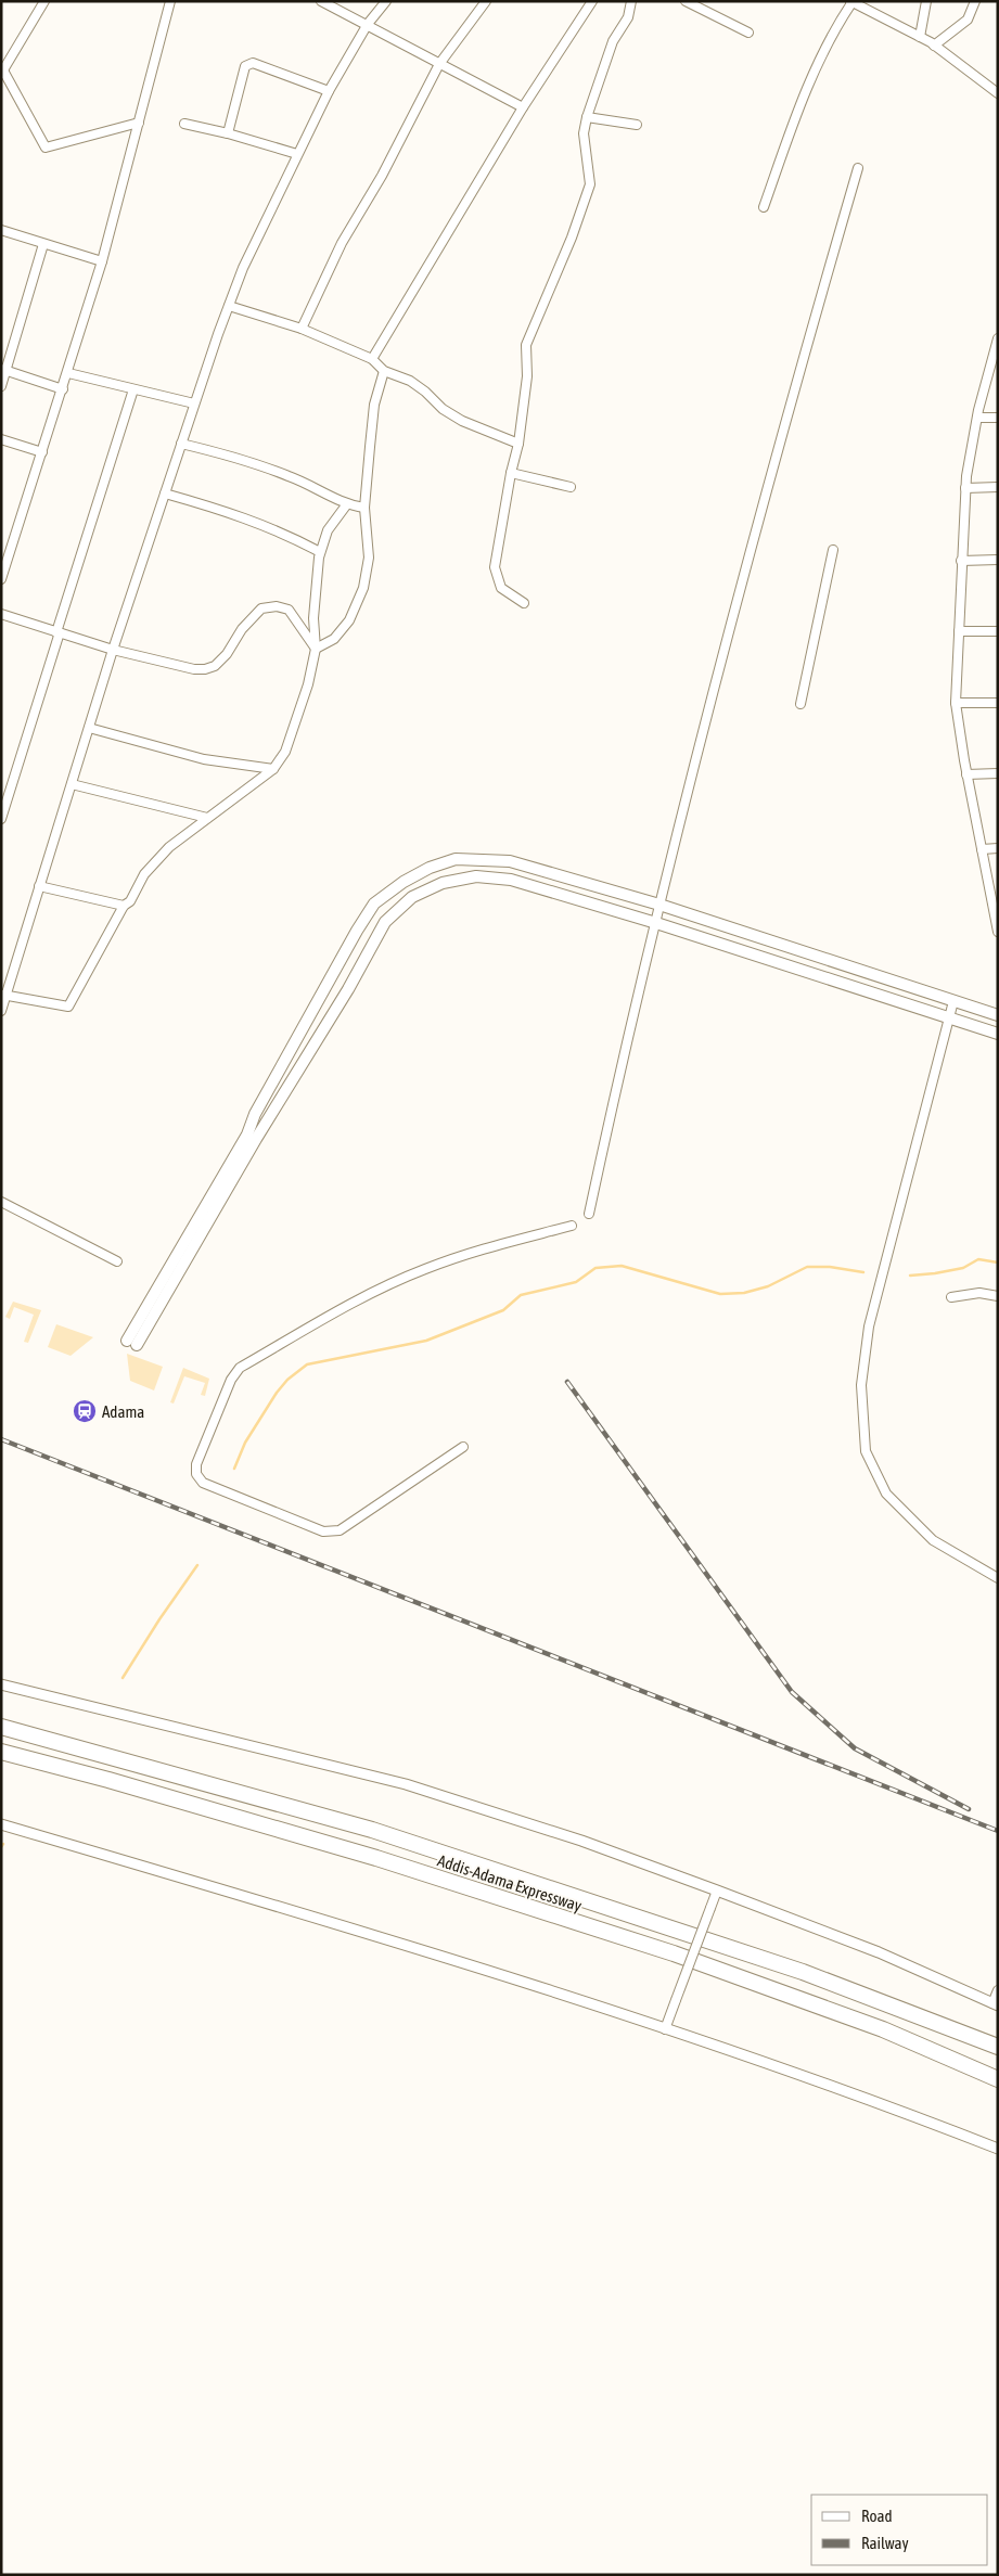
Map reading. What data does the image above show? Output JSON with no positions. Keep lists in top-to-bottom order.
{
  "streets": {
    "highway": ["Addis-Adama Expressway"]
  },
  "places": {
    "station": ["Adama"]
  },
  "legend": ["Road", "Railway"]
}
